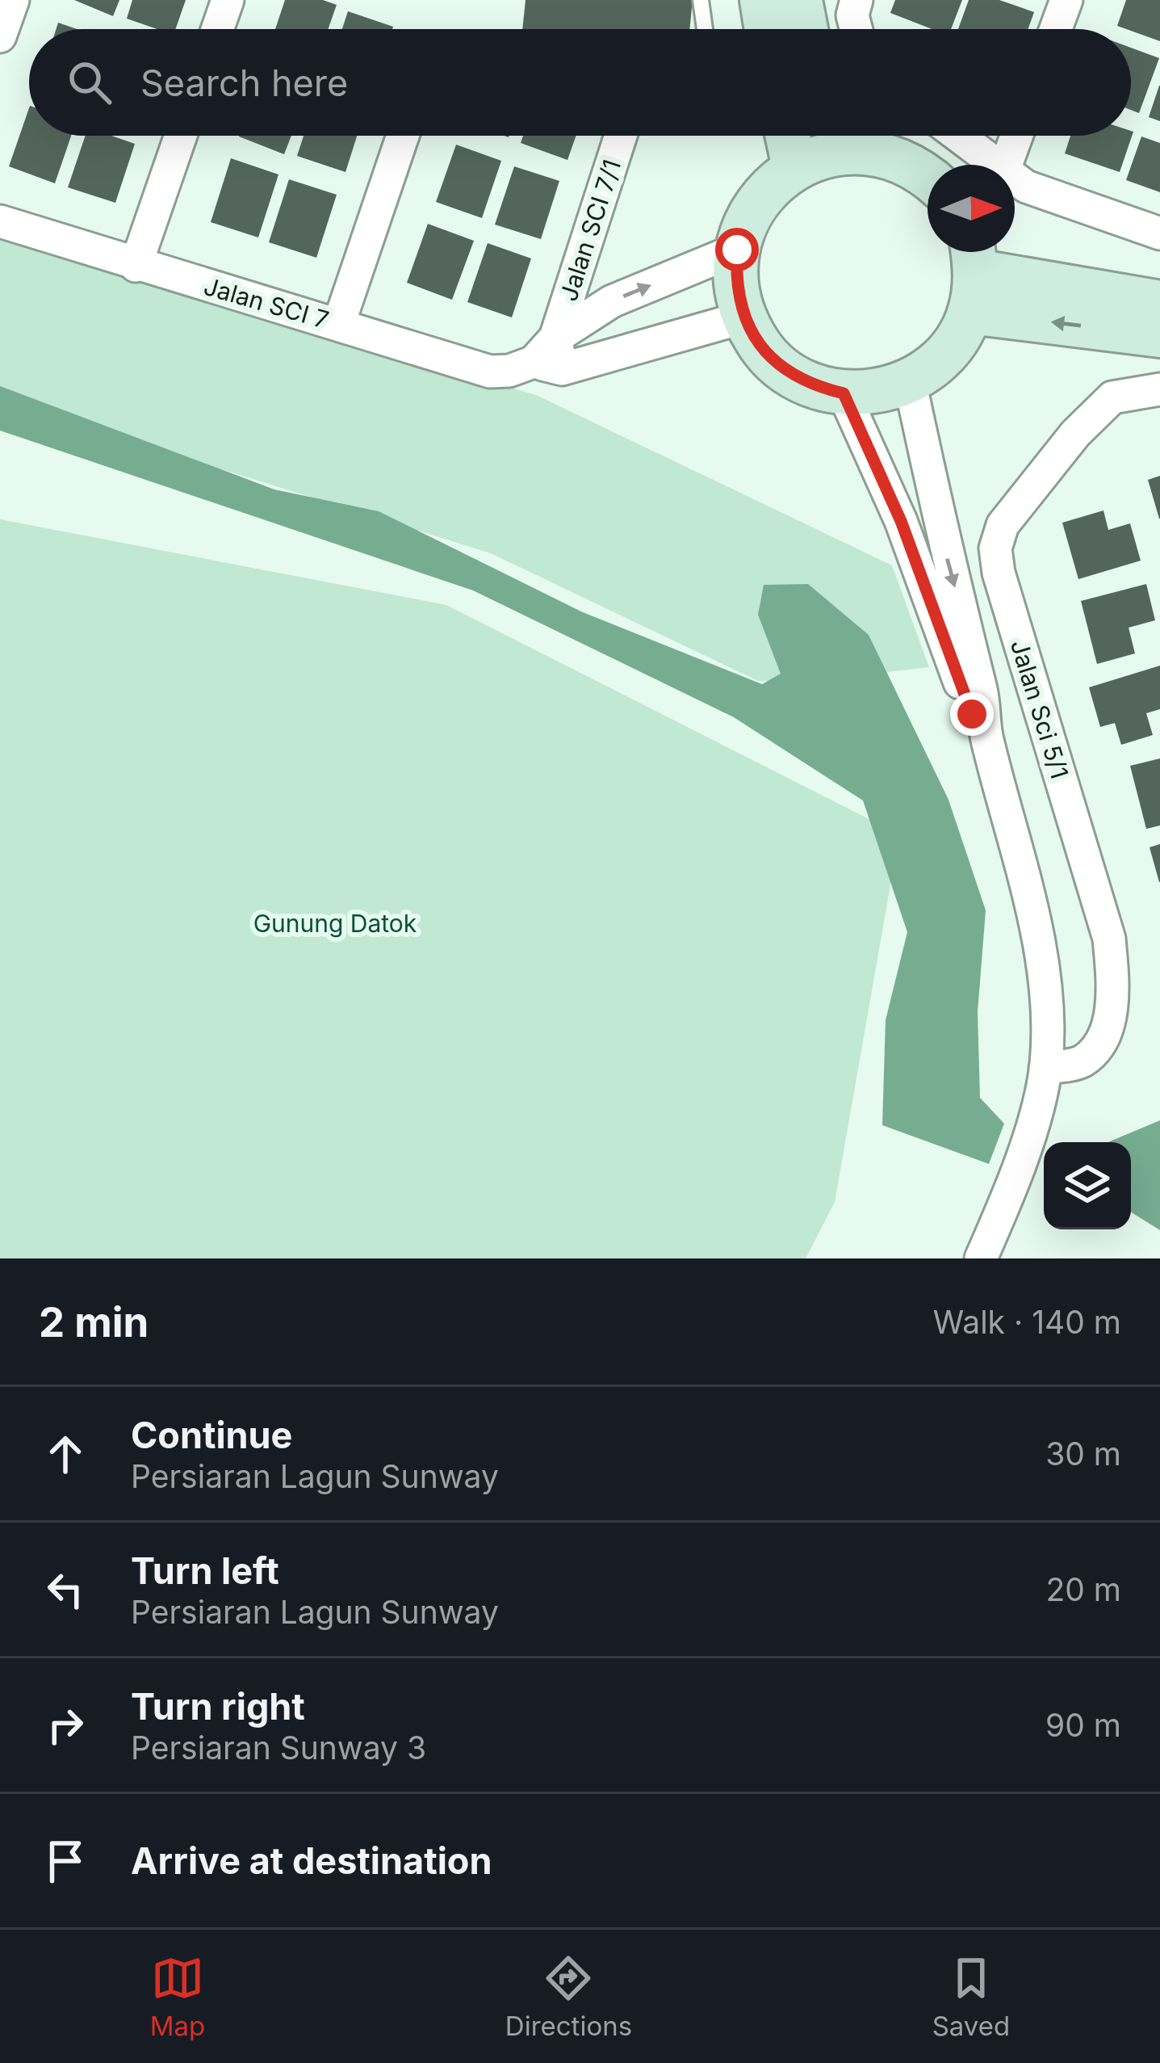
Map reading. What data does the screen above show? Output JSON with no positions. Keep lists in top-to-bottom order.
{
  "streets": {
    "street": ["Jalan SCI 7/1", "Jalan SCI 7", "Jalan Sci 5/1"]
  },
  "parks": ["Gunung Datok"],
  "north": "right",
  "page": {
    "search": "Search here",
    "heading": ["2 min", "Walk · 140 m"],
    "list": [
      ["Continue", "Persiaran Lagun Sunway", "30 m"],
      ["Turn left", "Persiaran Lagun Sunway", "20 m"],
      ["Turn right", "Persiaran Sunway 3", "90 m"],
      "Arrive at destination"
    ],
    "nav": ["Map", "Directions", "Saved"]
  }
}
